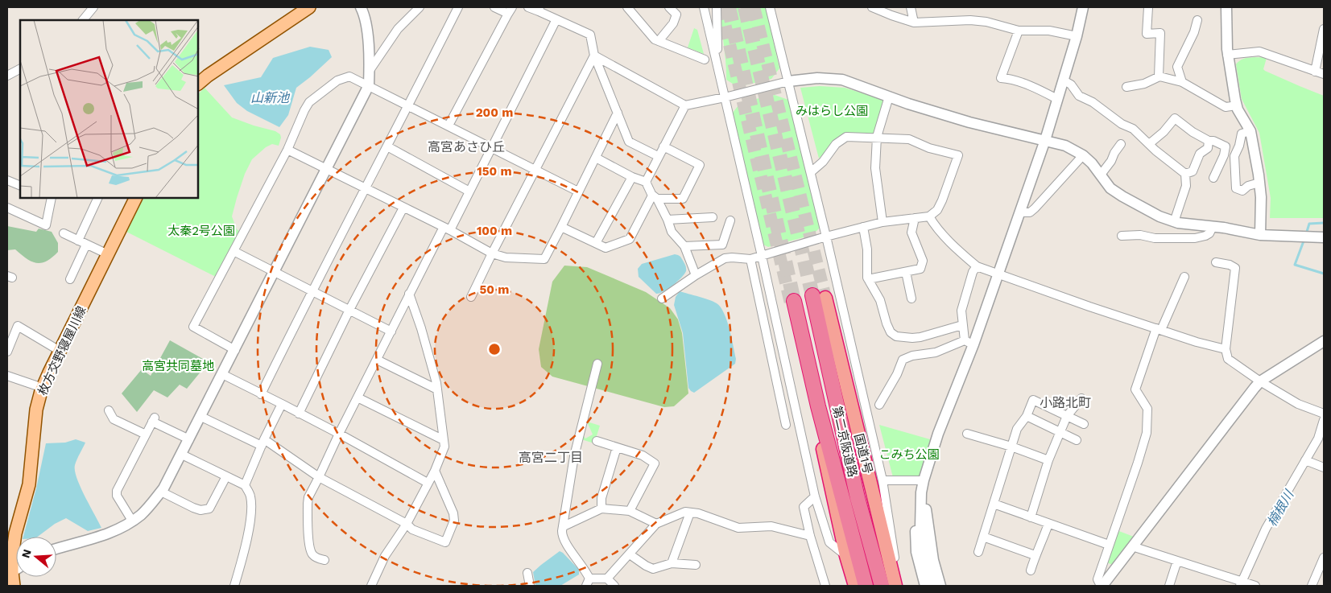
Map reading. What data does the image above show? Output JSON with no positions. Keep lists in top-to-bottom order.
{
  "streets": {
    "highway": ["第二京阪道路", "国道1号"],
    "main road": ["枚方交野寝屋川線"]
  },
  "crossings": [
    ["第二京阪道路", "国道1号"]
  ],
  "districts": ["高宮あさひ丘", "小路北町", "高宮二丁目"],
  "water": ["山新池", "楠根川"],
  "parks": [
    "みはらし公園",
    "太秦2号公園",
    "高宮共同墓地",
    "こみち公園"
  ],
  "north": "left",
  "rings": [
    "200 m",
    "150 m",
    "100 m",
    "50 m"
  ]
}
